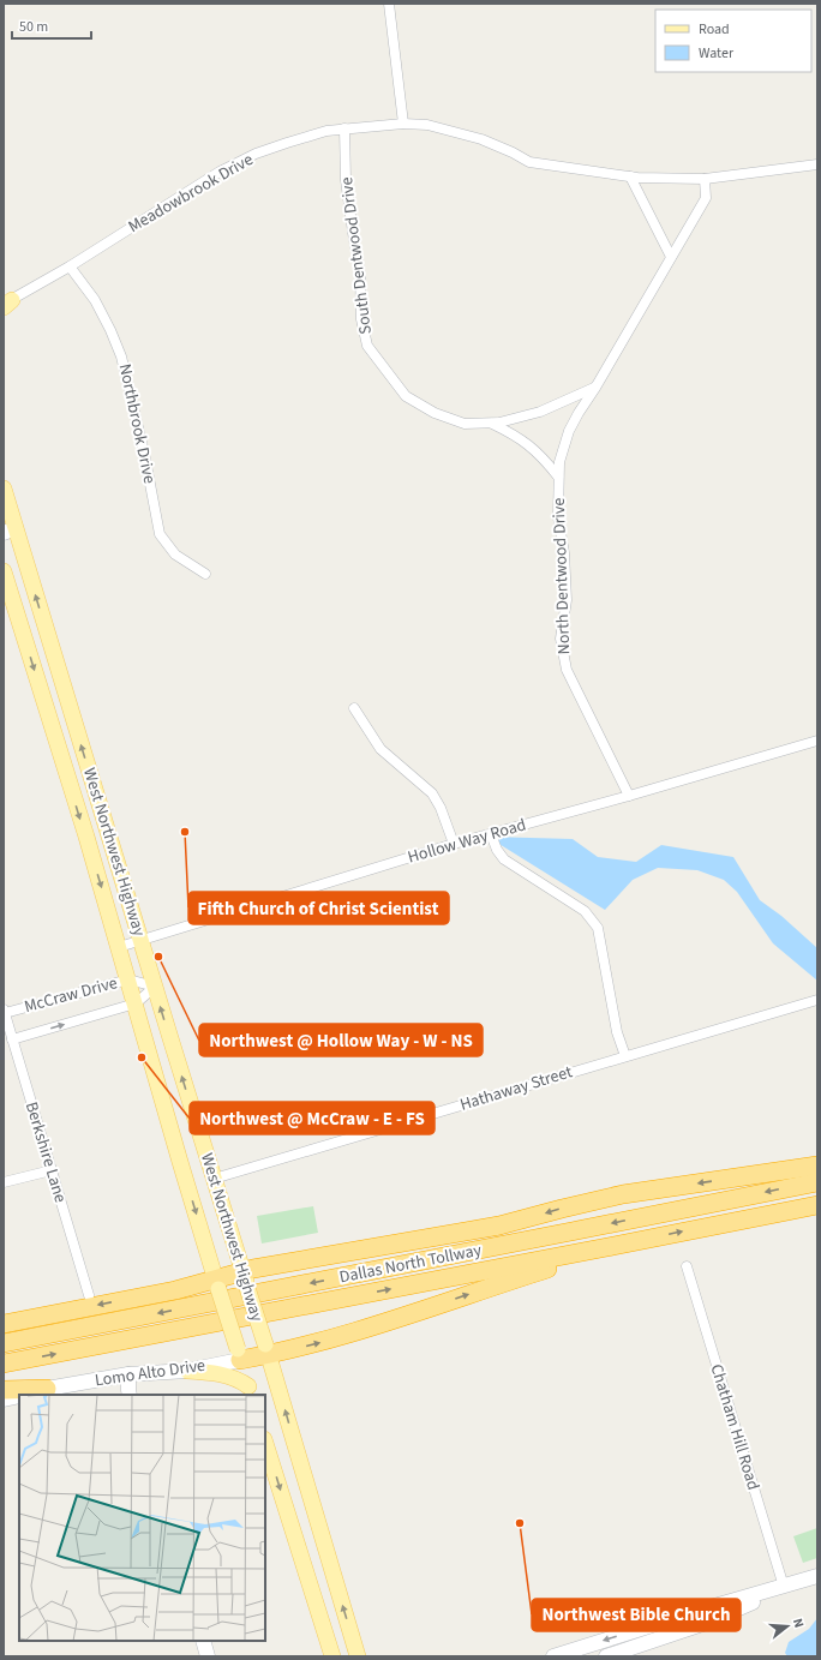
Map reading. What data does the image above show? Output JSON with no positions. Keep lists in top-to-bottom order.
{
  "streets": {
    "highway": ["Dallas North Tollway"],
    "main road": ["West Northwest Highway"],
    "street": [
      "Meadowbrook Drive",
      "South Dentwood Drive",
      "Northbrook Drive",
      "North Dentwood Drive",
      "Hollow Way Road",
      "McCraw Drive",
      "Hathaway Street",
      "Berkshire Lane",
      "Lomo Alto Drive",
      "Chatham Hill Road"
    ]
  },
  "crossings": [
    ["Meadowbrook Drive", "South Dentwood Drive"],
    ["Meadowbrook Drive", "Northbrook Drive"],
    ["Meadowbrook Drive", "North Dentwood Drive"],
    ["South Dentwood Drive", "North Dentwood Drive"],
    ["North Dentwood Drive", "Hollow Way Road"],
    ["Hollow Way Road", "West Northwest Highway"],
    ["West Northwest Highway", "McCraw Drive"],
    ["West Northwest Highway", "Hathaway Street"],
    ["West Northwest Highway", "Lomo Alto Drive"],
    ["McCraw Drive", "Berkshire Lane"]
  ],
  "places": [
    "Fifth Church of Christ Scientist",
    "Northwest @ Hollow Way - W - NS",
    "Northwest @ McCraw - E - FS",
    "Northwest Bible Church"
  ],
  "legend": ["Road", "Water"],
  "scale_bar": "50 m",
  "north": "right"
}
